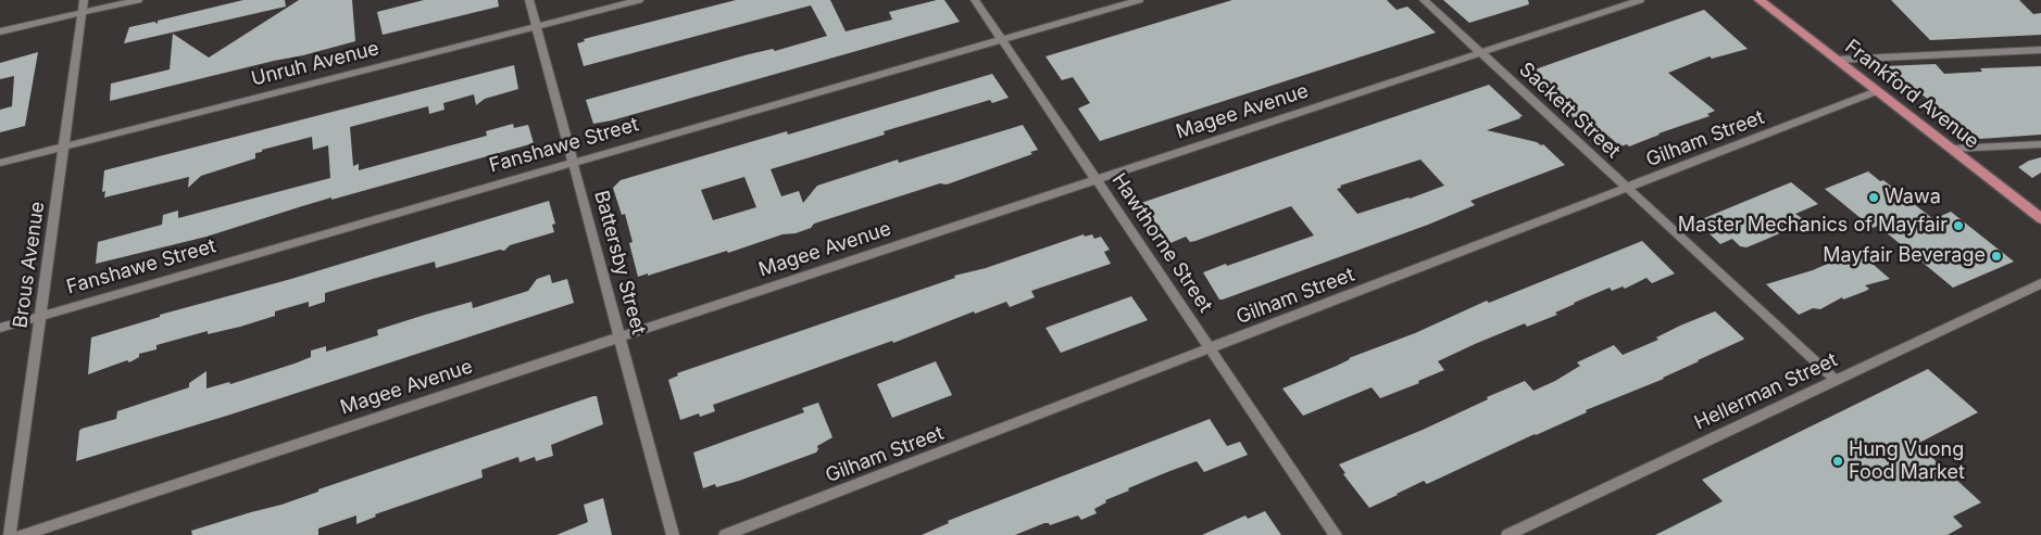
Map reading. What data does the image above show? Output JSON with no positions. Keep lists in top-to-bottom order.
{
  "streets": {
    "main road": ["Frankford Avenue"],
    "street": [
      "Unruh Avenue",
      "Sackett Street",
      "Magee Avenue",
      "Gilham Street",
      "Fanshawe Street",
      "Hawthorne Street",
      "Battersby Street",
      "Brous Avenue",
      "Hellerman Street"
    ]
  },
  "crossings": [
    ["Unruh Avenue", "Battersby Street"],
    ["Unruh Avenue", "Brous Avenue"],
    ["Frankford Avenue", "Gilham Street"],
    ["Sackett Street", "Magee Avenue"],
    ["Sackett Street", "Gilham Street"],
    ["Sackett Street", "Hellerman Street"],
    ["Magee Avenue", "Hawthorne Street"],
    ["Magee Avenue", "Battersby Street"],
    ["Gilham Street", "Hawthorne Street"],
    ["Fanshawe Street", "Hawthorne Street"],
    ["Fanshawe Street", "Battersby Street"],
    ["Fanshawe Street", "Brous Avenue"]
  ],
  "places": [
    "Wawa",
    "Master Mechanics of Mayfair",
    "Mayfair Beverage",
    "Hung Vuong Food Market"
  ]
}
